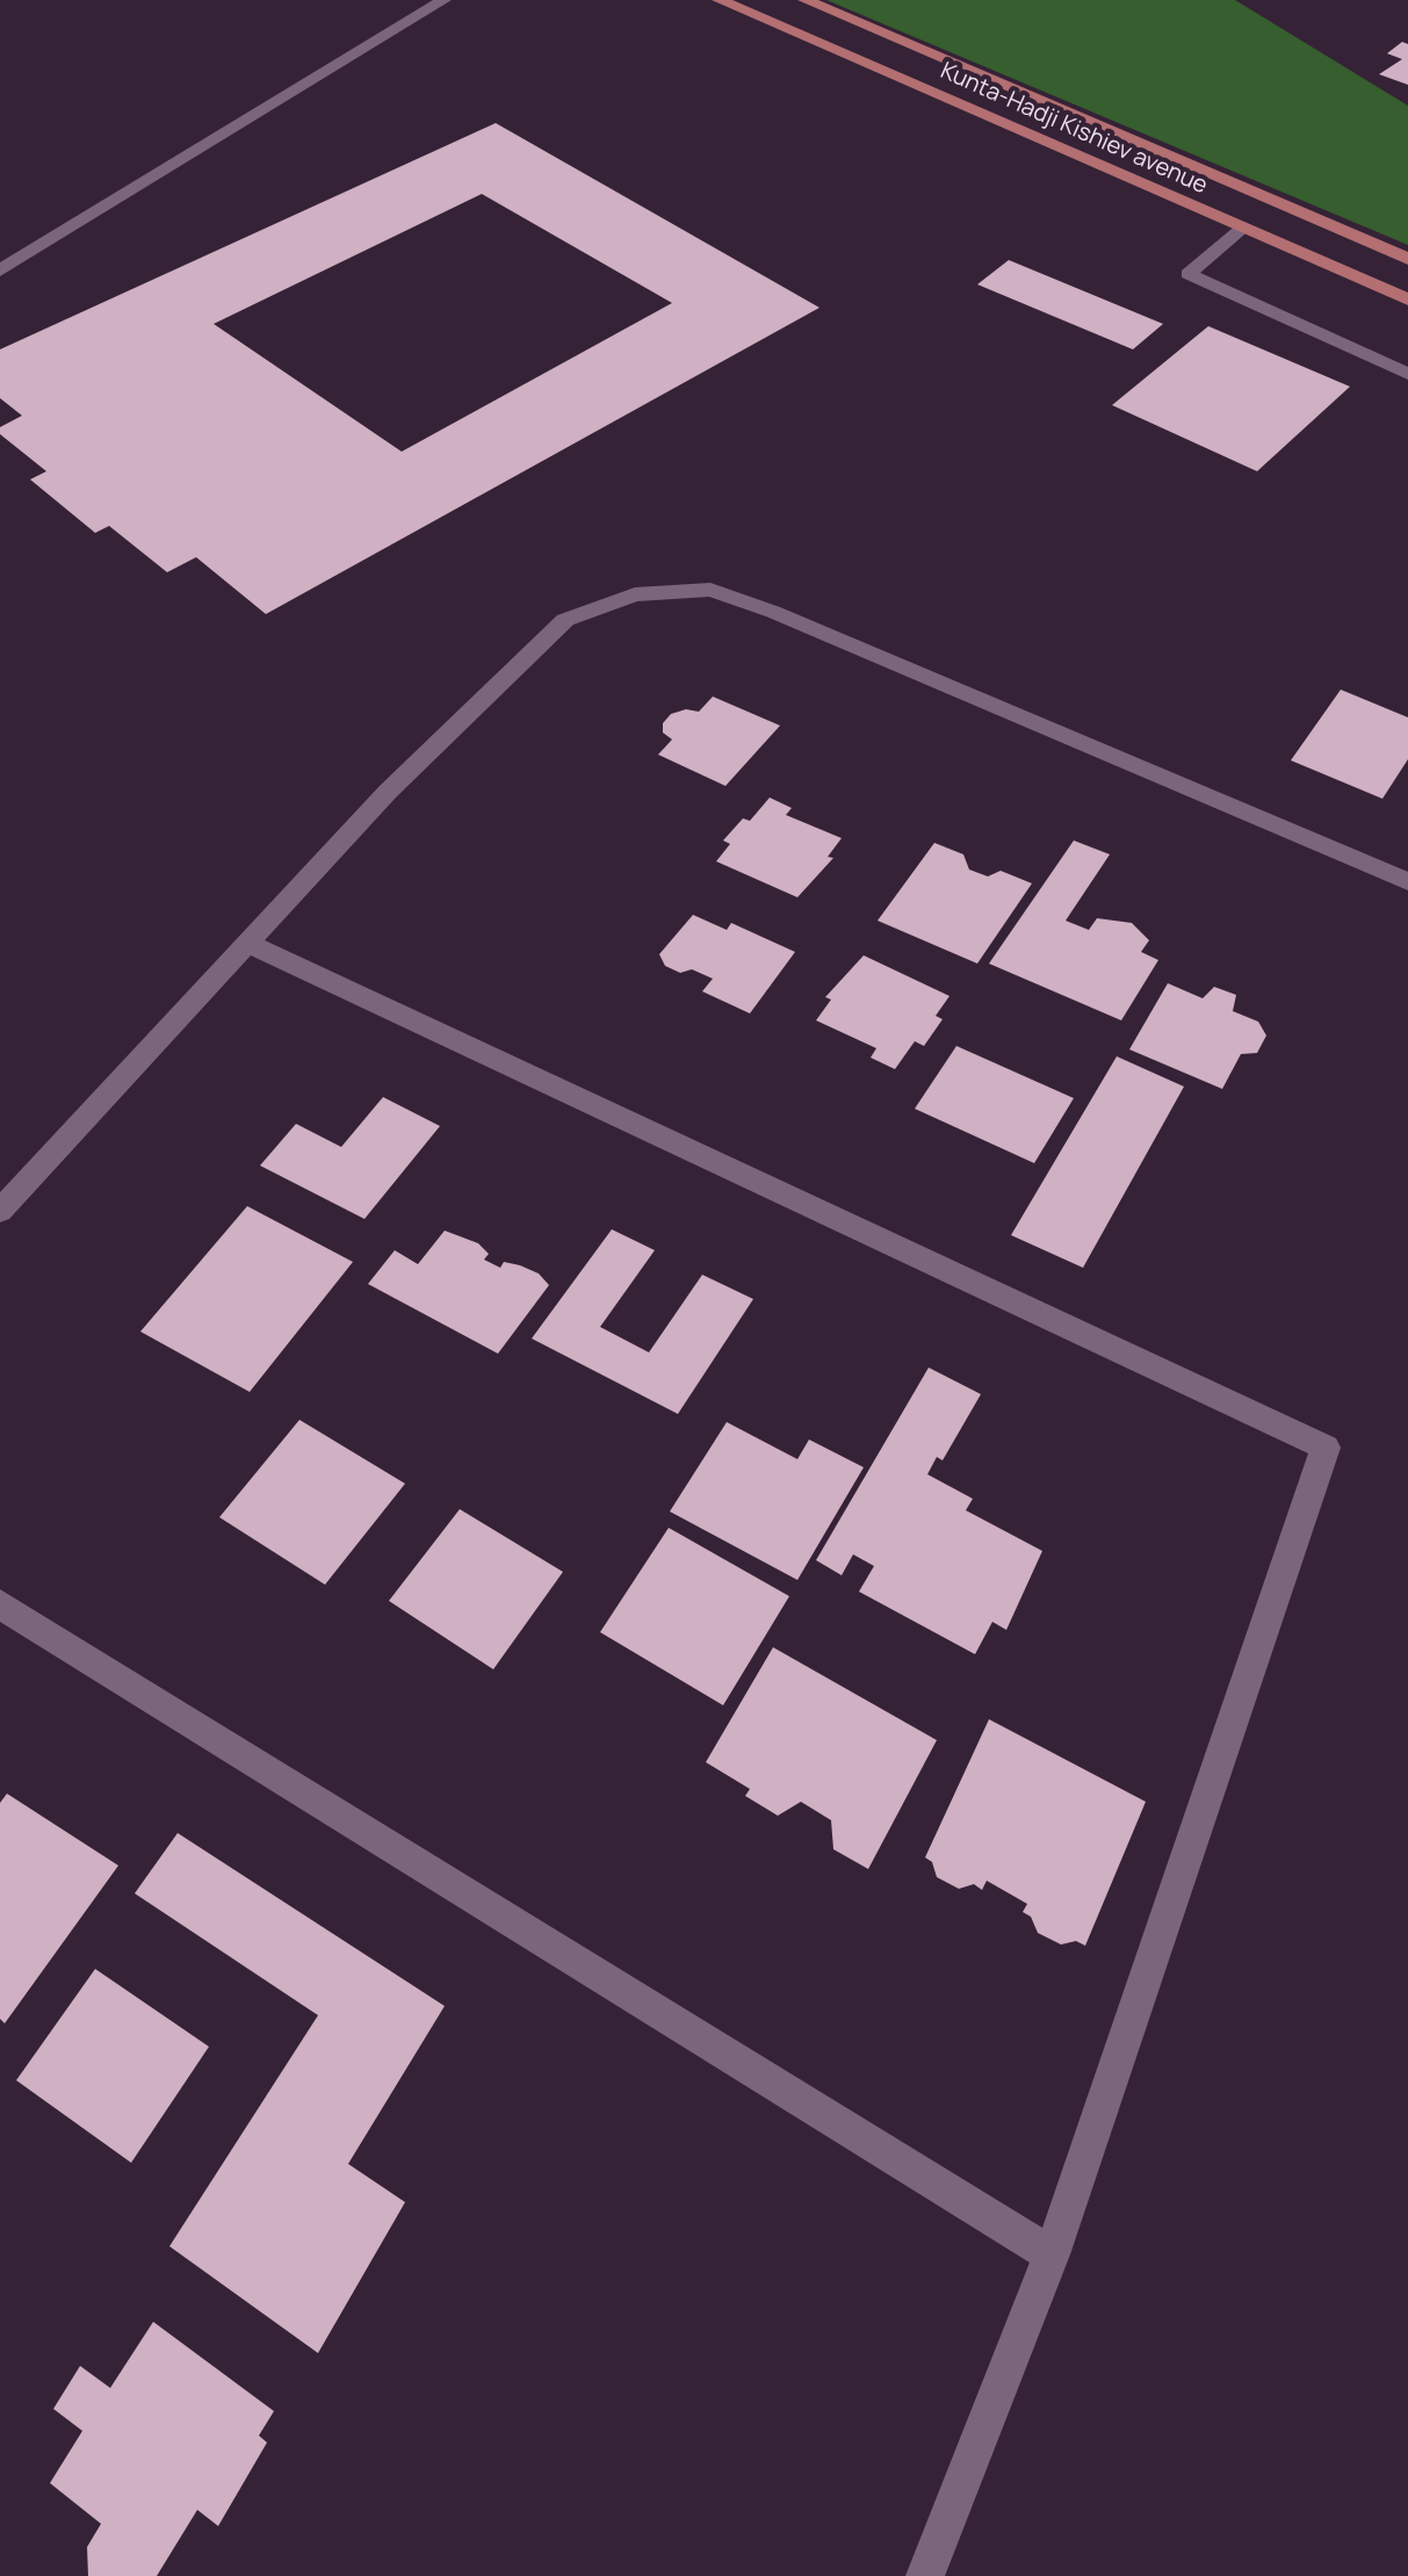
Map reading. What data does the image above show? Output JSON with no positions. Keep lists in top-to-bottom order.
{
  "streets": {
    "main road": ["Kunta-Hadji Kishiev avenue"]
  }
}
